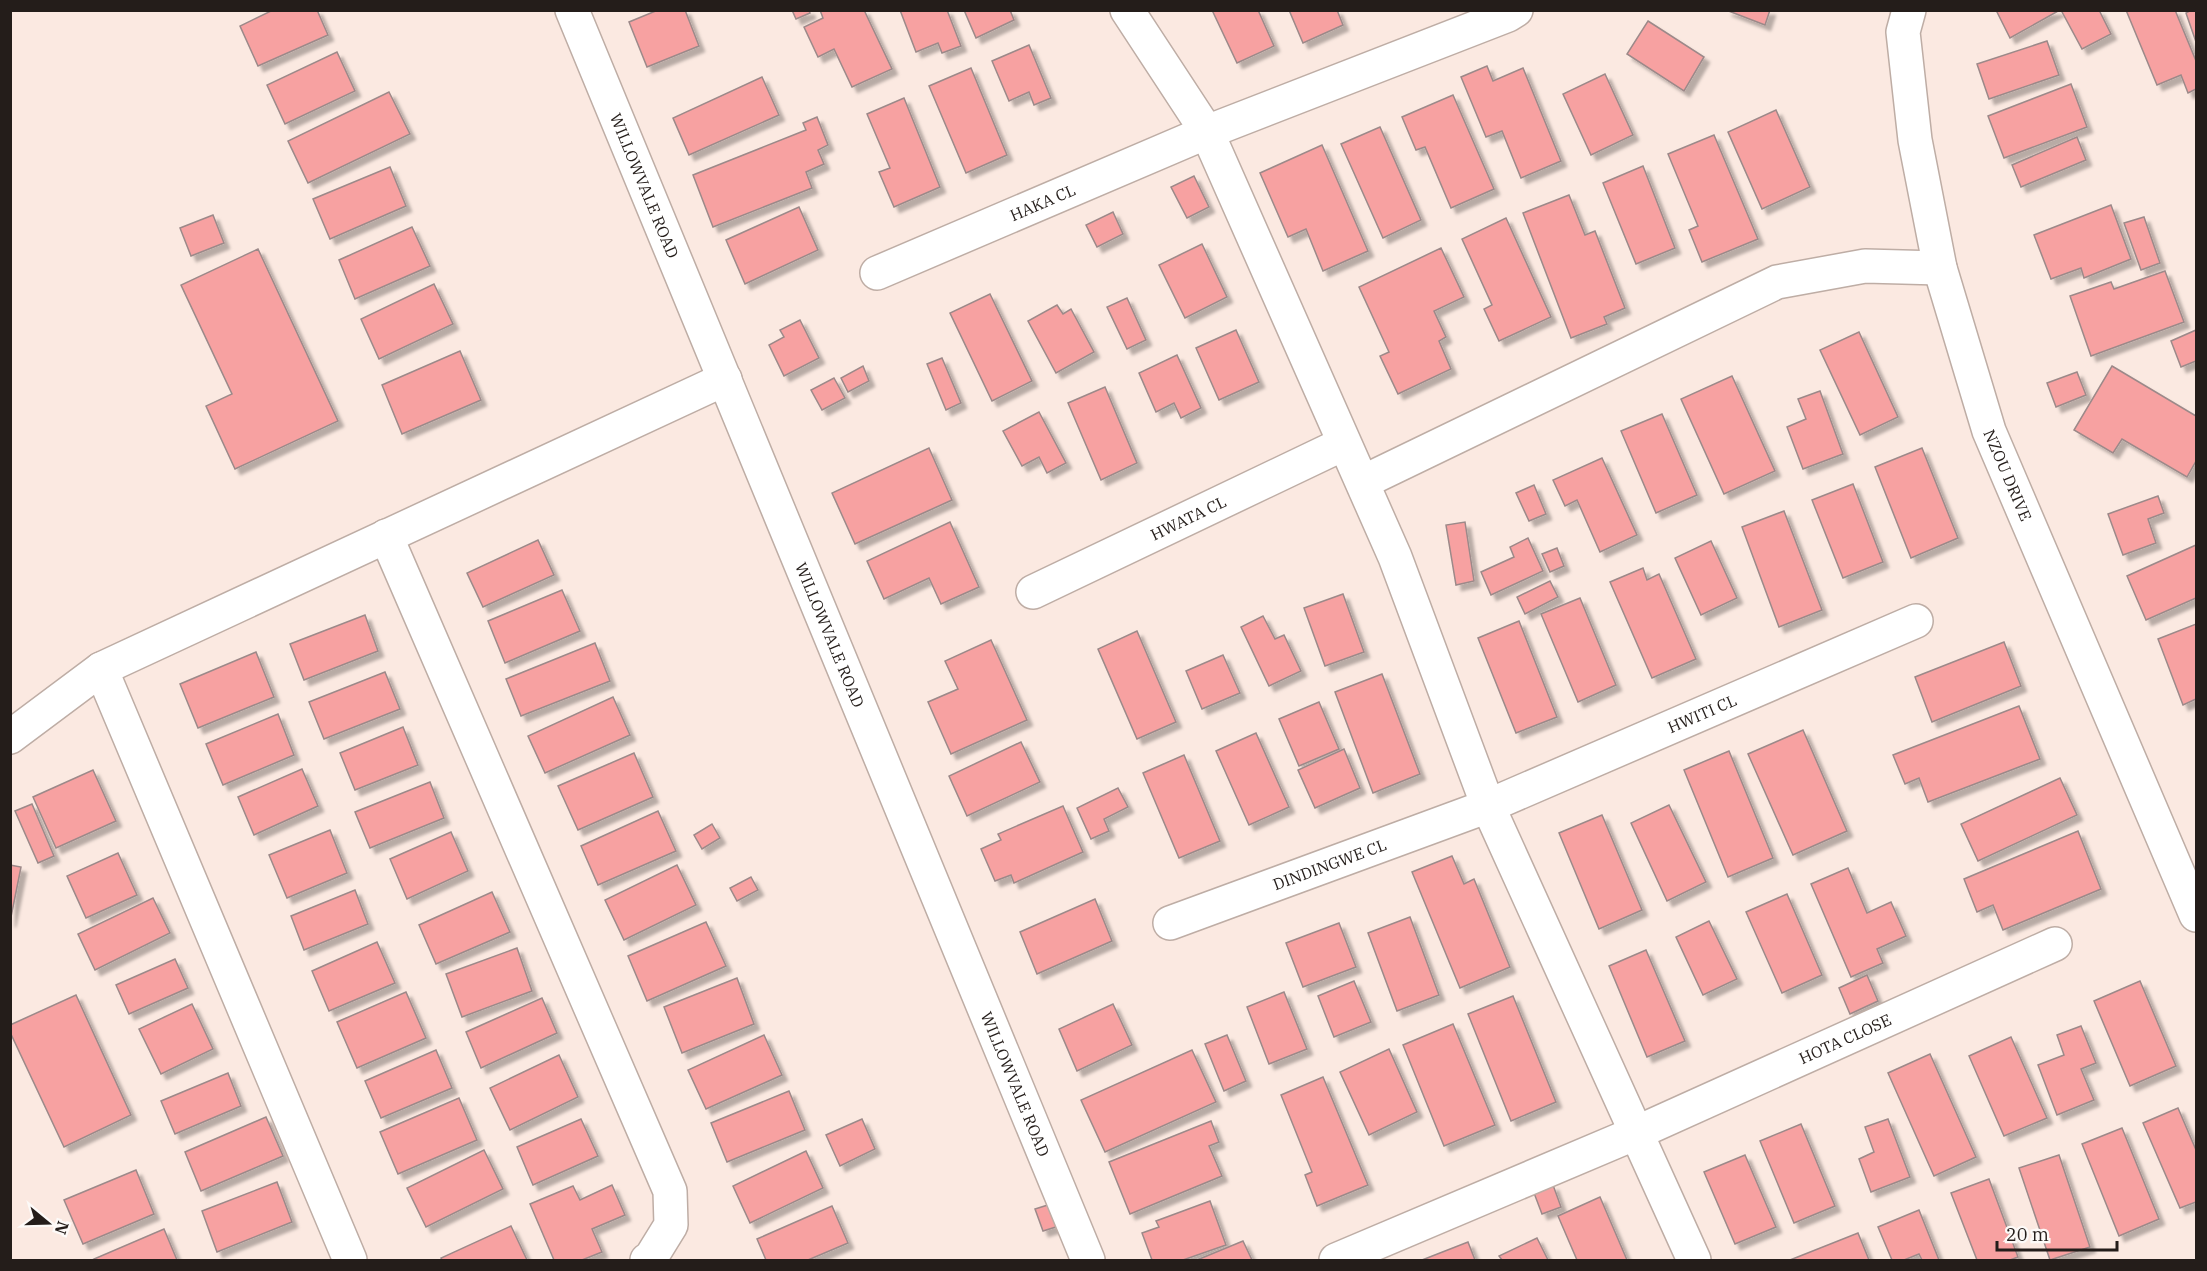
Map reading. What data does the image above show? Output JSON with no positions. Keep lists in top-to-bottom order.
{
  "streets": {
    "street": [
      "WILLOWVALE ROAD",
      "HAKA CL",
      "NZOU DRIVE",
      "HWATA CL",
      "HWITI CL",
      "DINDINGWE CL",
      "HOTA CLOSE"
    ]
  },
  "crossings": [
    ["HWITI CL", "DINDINGWE CL"]
  ],
  "scale_bar": "20 m",
  "north": "right"
}
